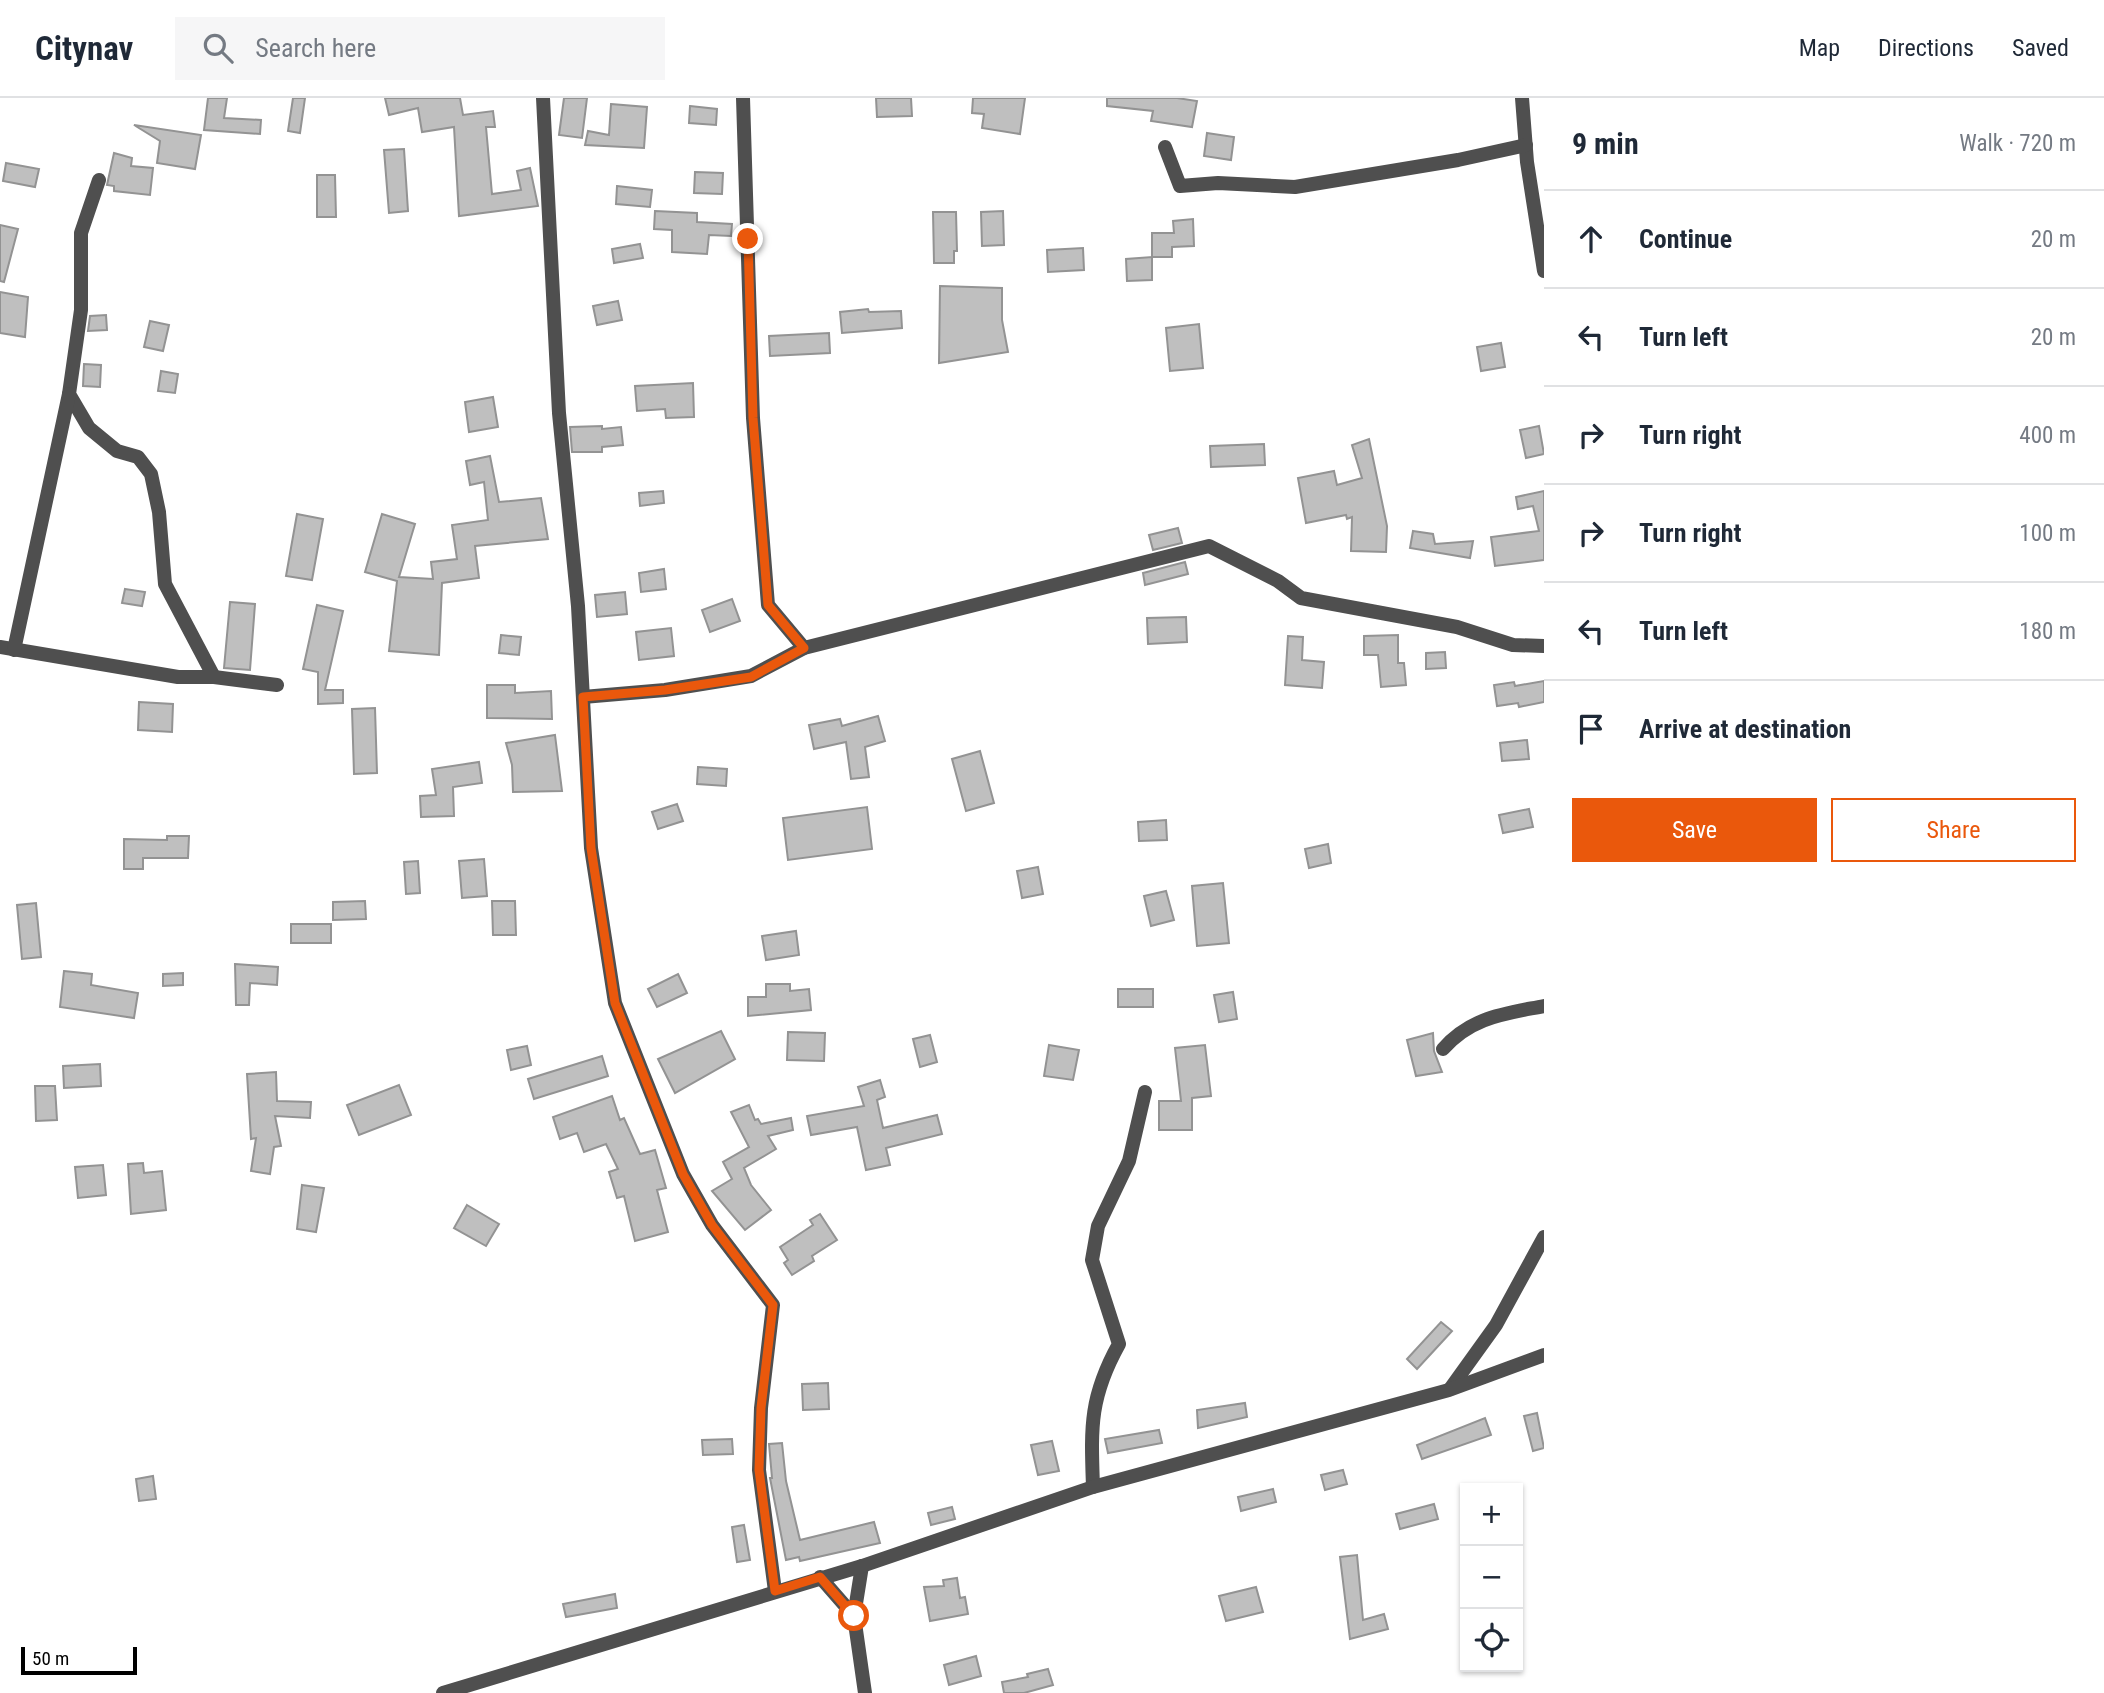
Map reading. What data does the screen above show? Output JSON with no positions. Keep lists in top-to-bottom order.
{
  "scale_bar": "50 m",
  "page": {
    "header": "Citynav",
    "search": "Search here",
    "nav": ["Map", "Directions", "Saved"],
    "heading": ["9 min", "Walk · 720 m"],
    "list": [
      ["Continue", "20 m"],
      ["Turn left", "20 m"],
      ["Turn right", "400 m"],
      ["Turn right", "100 m"],
      ["Turn left", "180 m"],
      "Arrive at destination"
    ],
    "buttons": ["Save", "Share"],
    "map_buttons": ["+", "−"],
    "scale": "50 m"
  }
}
